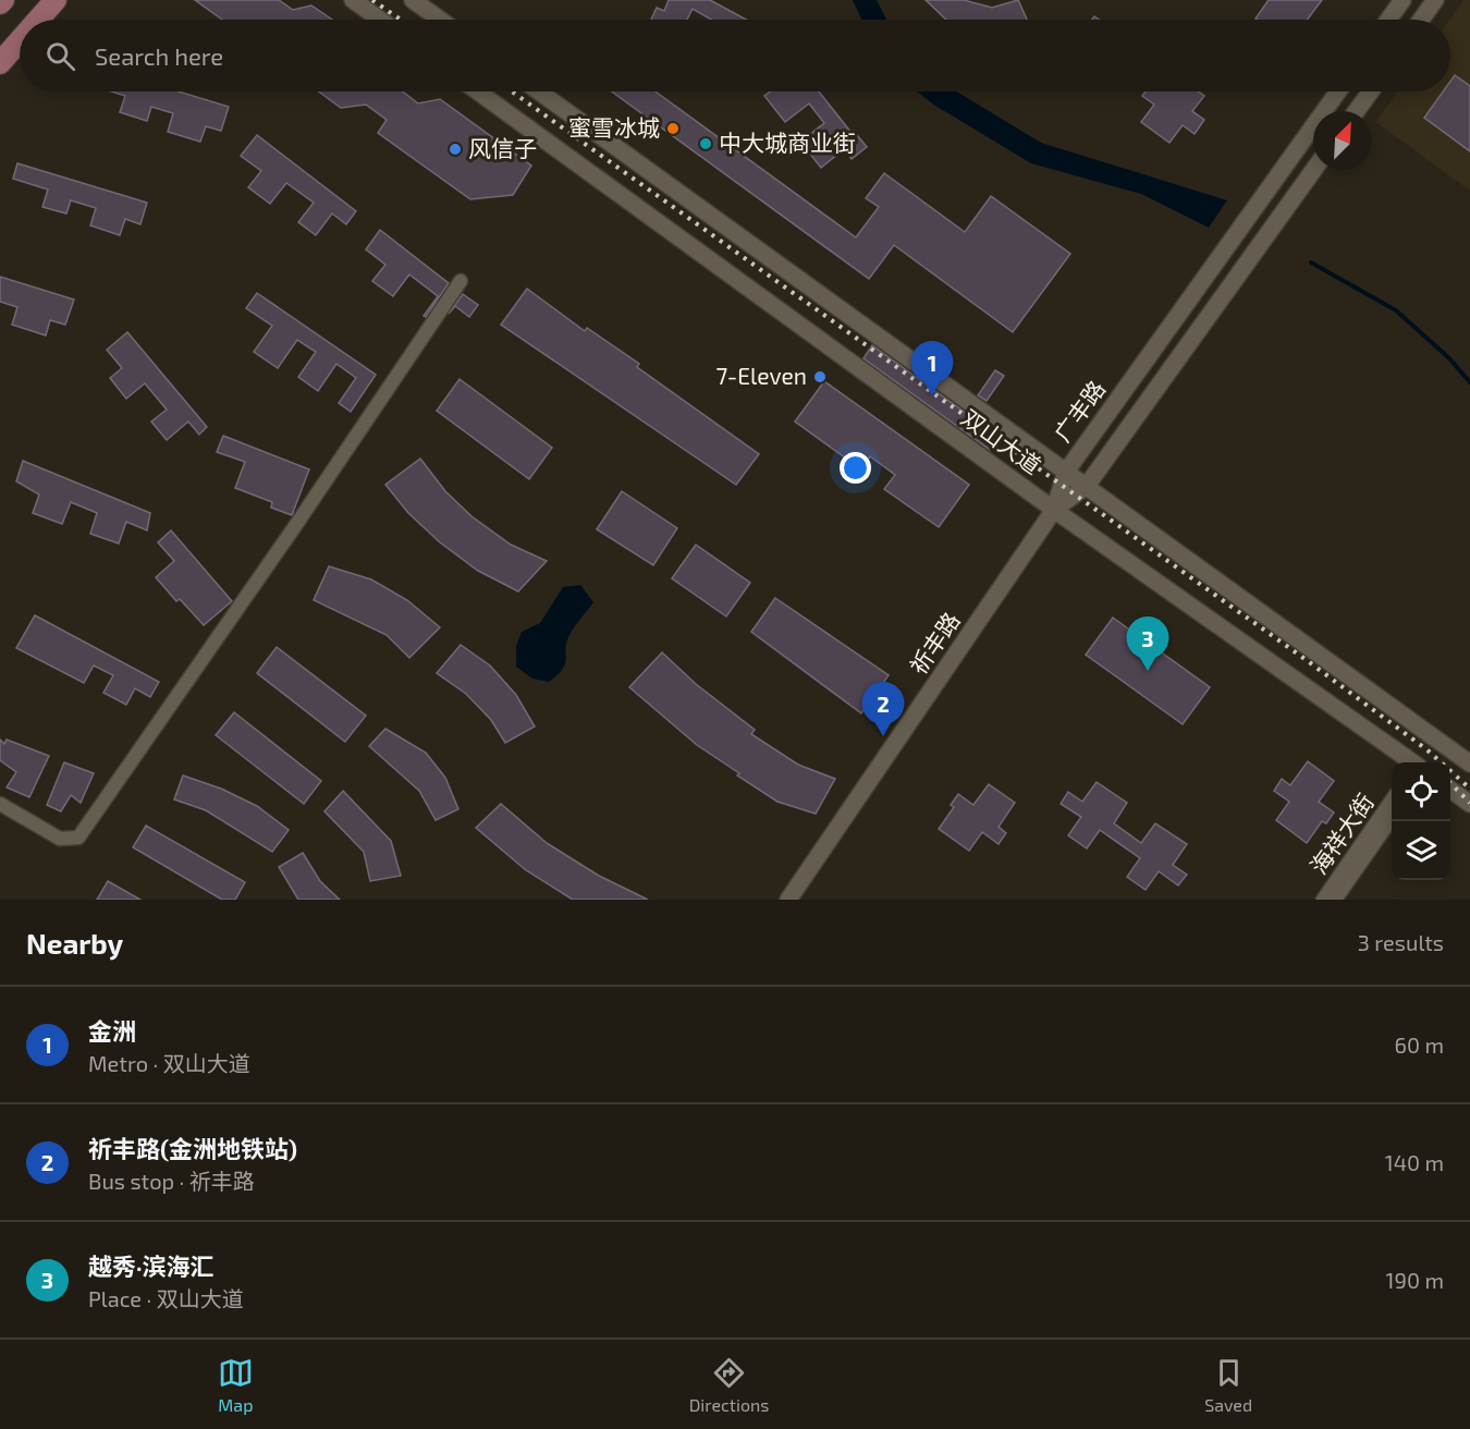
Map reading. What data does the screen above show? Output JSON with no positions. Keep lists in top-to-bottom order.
{
  "streets": {
    "street": [
      "广丰路",
      "双山大道",
      "祈丰路",
      "海祥大街"
    ]
  },
  "crossings": [
    ["广丰路", "双山大道"],
    ["广丰路", "祈丰路"],
    ["双山大道", "祈丰路"]
  ],
  "places": [
    "蜜雪冰城",
    "中大城商业街",
    "风信子",
    "7-Eleven"
  ],
  "north": "top right",
  "page": {
    "search": "Search here",
    "pins": ["1", "3", "2"],
    "heading": ["Nearby", "3 results"],
    "list": [
      {
        "mark": "1",
        "name": "金洲",
        "note": "Metro · 双山大道",
        "value": "60 m"
      },
      {
        "mark": "2",
        "name": "祈丰路(金洲地铁站)",
        "note": "Bus stop · 祈丰路",
        "value": "140 m"
      },
      {
        "mark": "3",
        "name": "越秀·滨海汇",
        "note": "Place · 双山大道",
        "value": "190 m"
      }
    ],
    "nav": ["Map", "Directions", "Saved"]
  }
}
